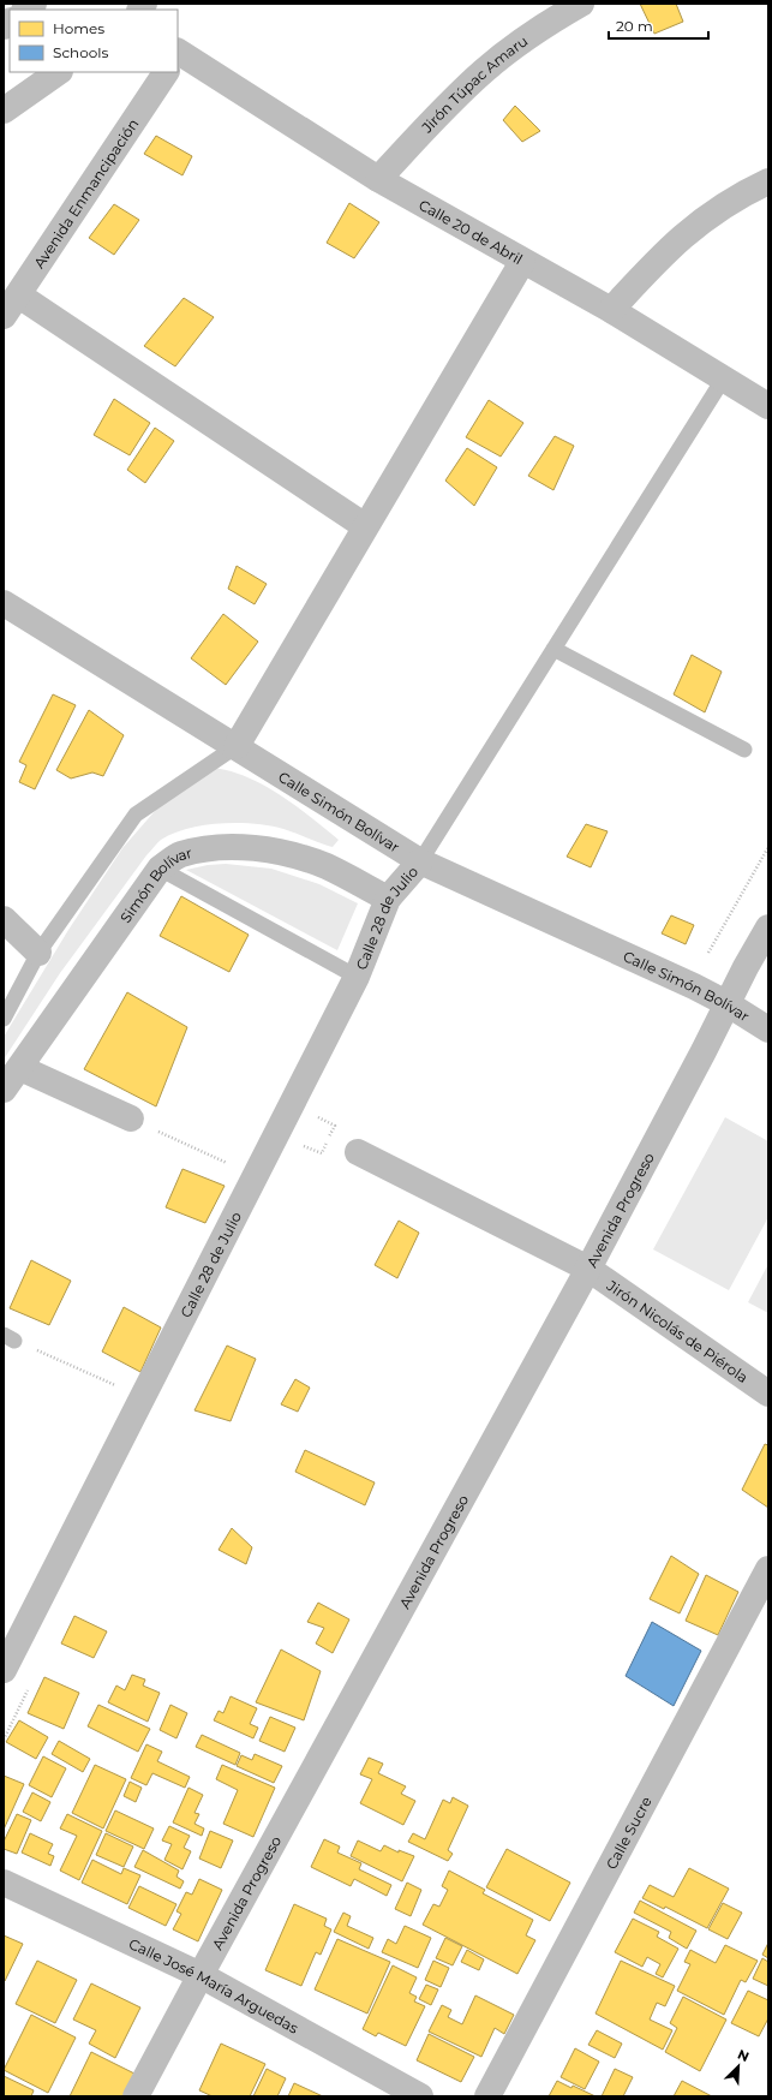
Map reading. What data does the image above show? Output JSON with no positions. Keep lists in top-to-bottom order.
{
  "streets": {
    "street": [
      "Jirón Túpac Amaru",
      "Avenida Enmancipación",
      "Calle 20 de Abril",
      "Calle Simón Bolívar",
      "Simón Bolívar",
      "Calle 28 de Julio",
      "Avenida Progreso",
      "Jirón Nicolás de Piérola",
      "Calle Sucre",
      "Calle José María Arguedas"
    ]
  },
  "crossings": [
    ["Jirón Túpac Amaru", "Calle 20 de Abril"],
    ["Calle Simón Bolívar", "Calle 28 de Julio"],
    ["Calle Simón Bolívar", "Avenida Progreso"],
    ["Simón Bolívar", "Calle 28 de Julio"],
    ["Avenida Progreso", "Jirón Nicolás de Piérola"],
    ["Avenida Progreso", "Calle José María Arguedas"]
  ],
  "legend": ["Homes", "Schools"],
  "scale_bar": "20 m",
  "north": "top right"
}
